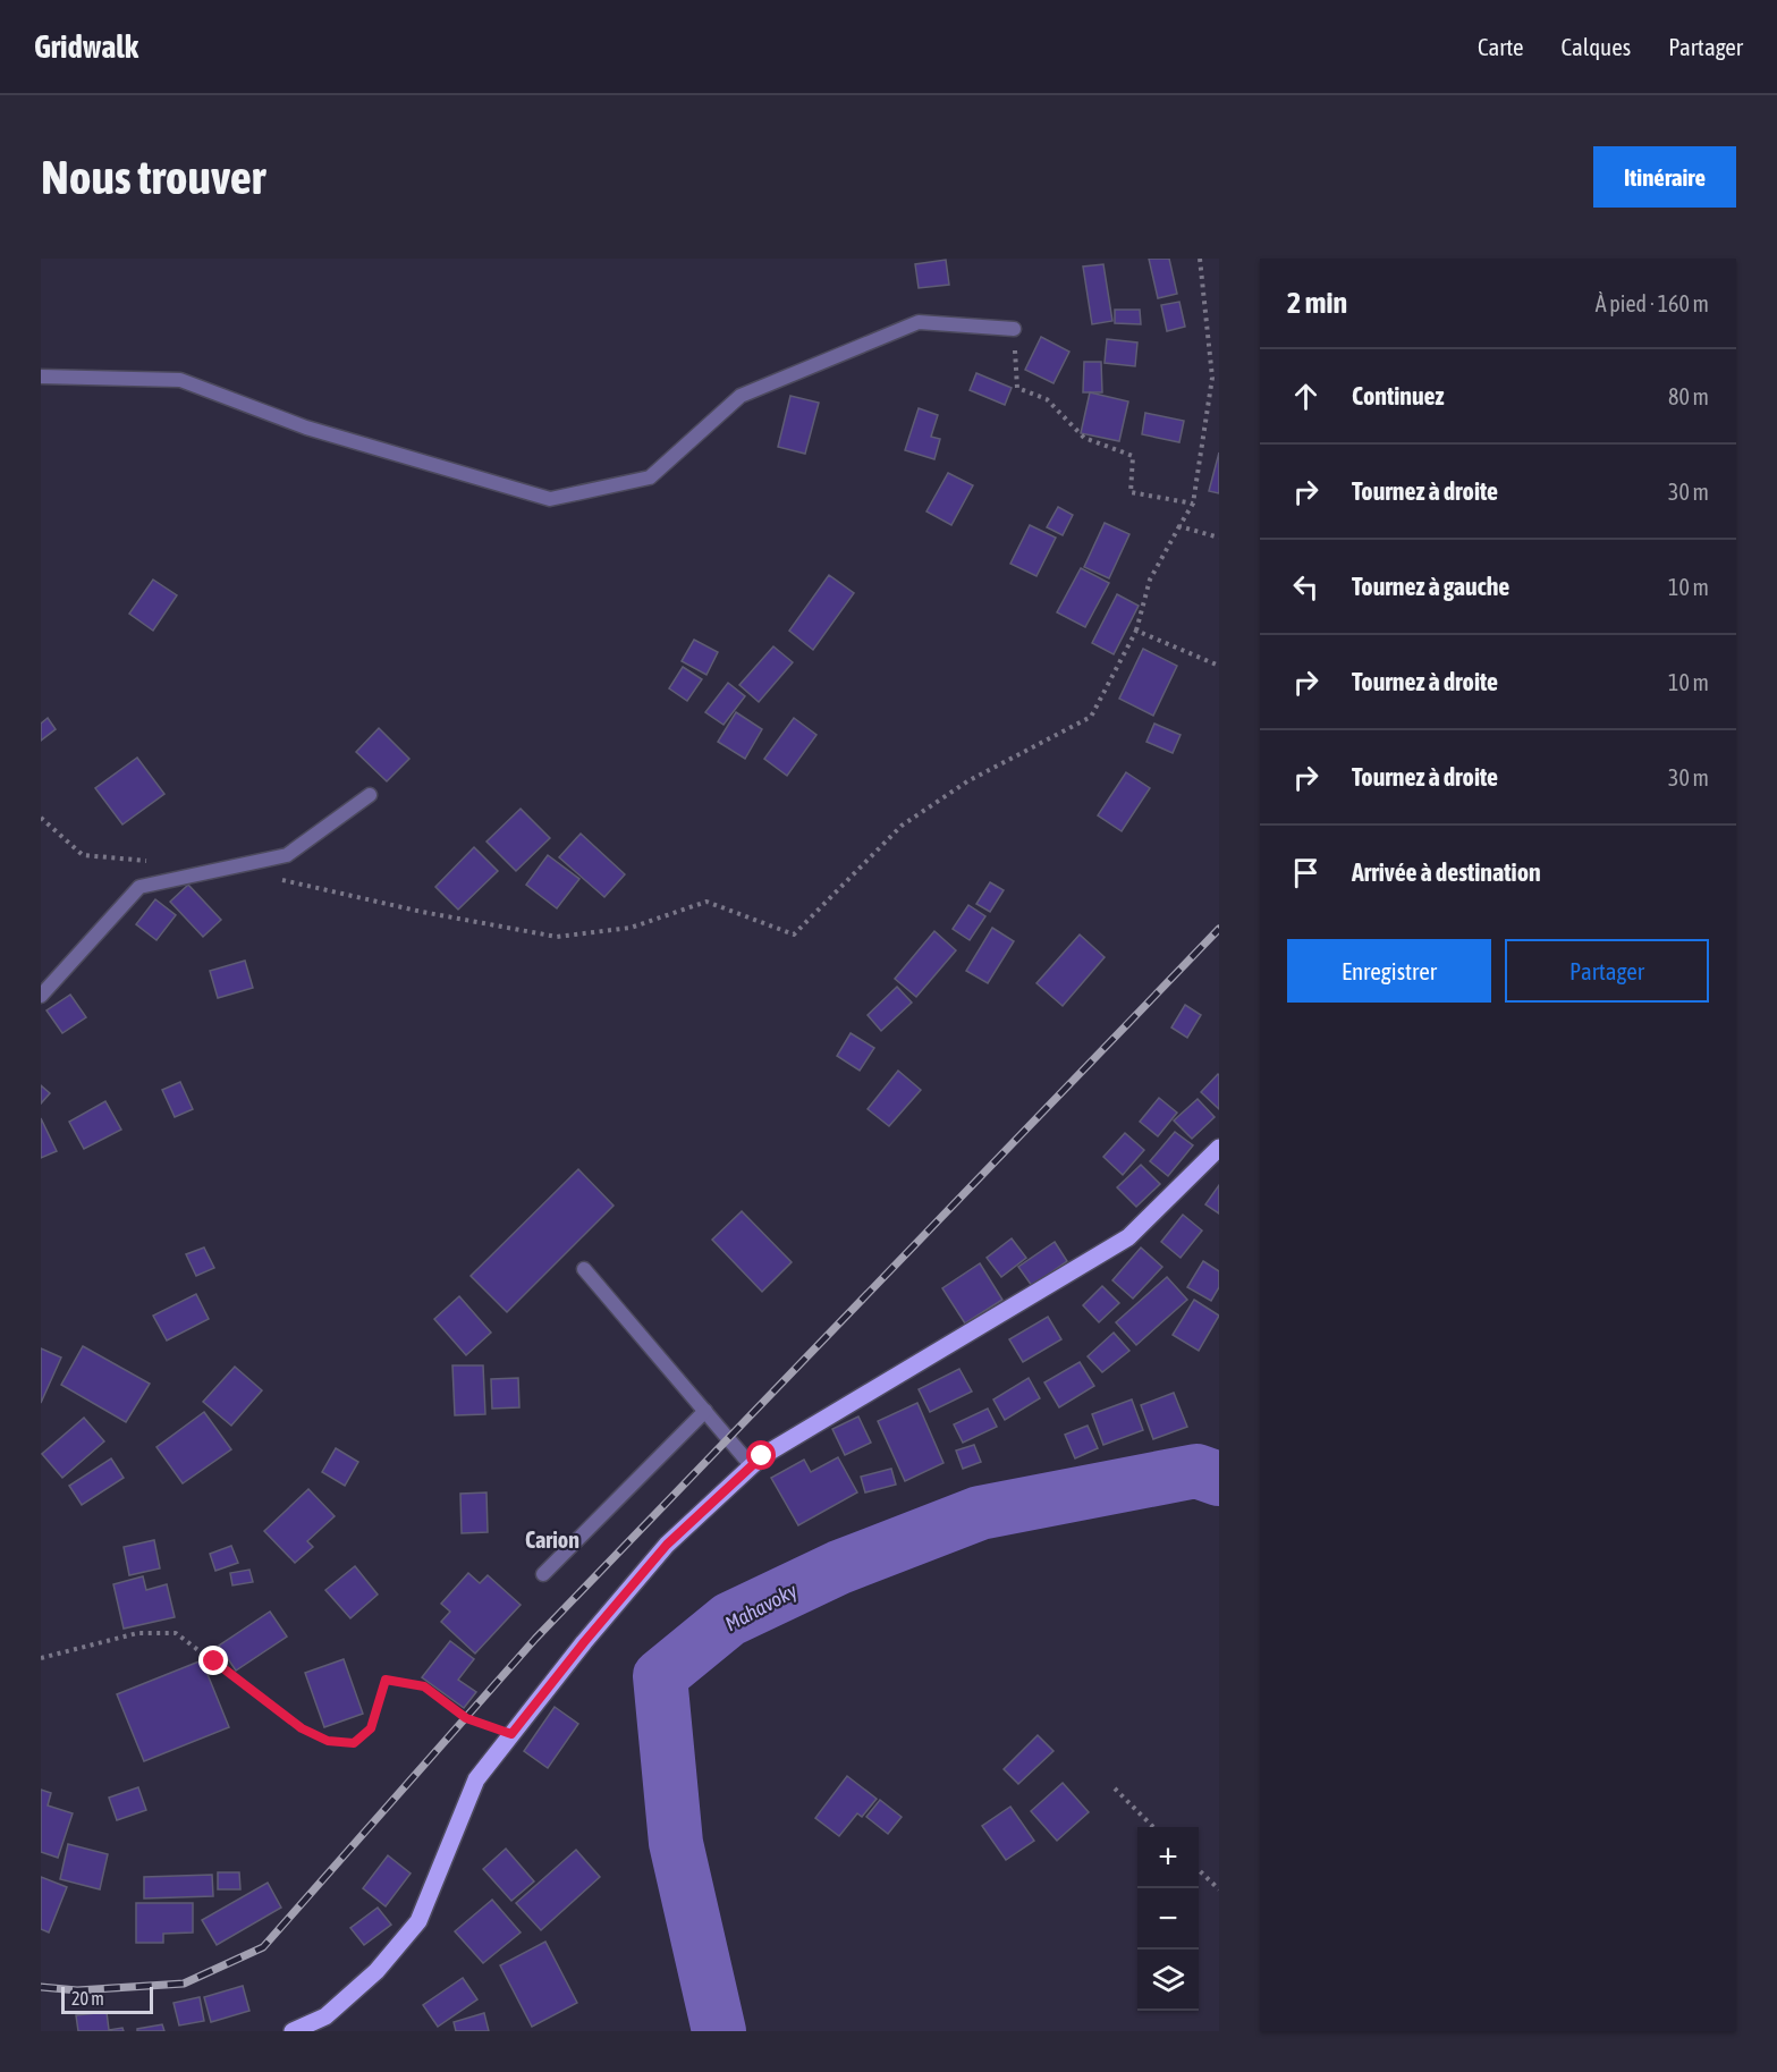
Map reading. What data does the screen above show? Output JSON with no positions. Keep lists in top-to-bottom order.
{
  "districts": ["Carion"],
  "water": ["Mahavoky"],
  "scale_bar": "20 m",
  "page": {
    "header": "Gridwalk",
    "nav": ["Carte", "Calques", "Partager"],
    "buttons": [
      "Itinéraire",
      ["Enregistrer", "Partager"]
    ],
    "title": "Nous trouver",
    "heading": ["2 min", "À pied · 160 m"],
    "list": [
      ["Continuez", "80 m"],
      ["Tournez à droite", "30 m"],
      ["Tournez à gauche", "10 m"],
      ["Tournez à droite", "10 m"],
      ["Tournez à droite", "30 m"],
      "Arrivée à destination"
    ],
    "map_buttons": ["+", "−"],
    "scale": "20 m"
  }
}
